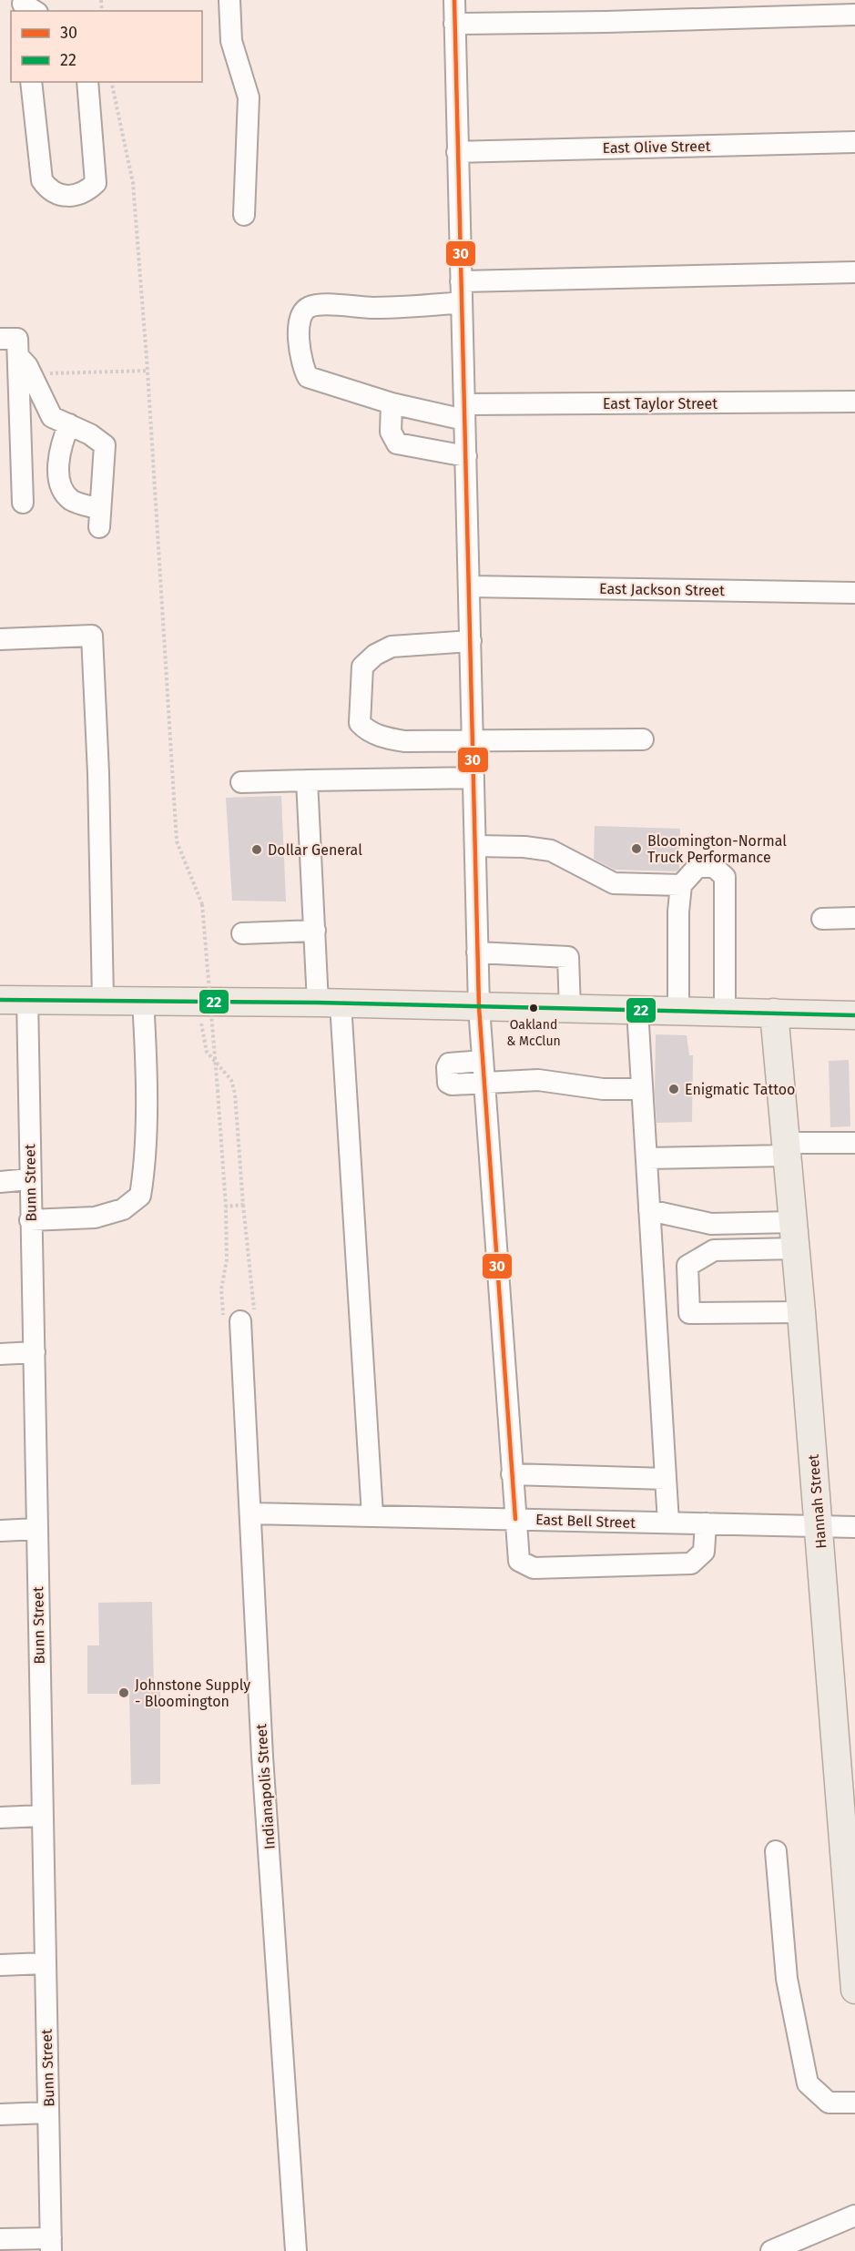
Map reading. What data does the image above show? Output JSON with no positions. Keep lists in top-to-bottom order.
{
  "streets": {
    "main road": ["Hannah Street"],
    "street": [
      "East Olive Street",
      "East Taylor Street",
      "East Jackson Street",
      "Bunn Street",
      "East Bell Street",
      "Indianapolis Street"
    ]
  },
  "crossings": [
    ["Hannah Street", "East Bell Street"],
    ["East Bell Street", "Indianapolis Street"]
  ],
  "places": [
    "Bloomington-Normal Truck Performance",
    "Dollar General",
    "Oakland & McClun",
    "Enigmatic Tattoo",
    "Johnstone Supply - Bloomington"
  ],
  "lines": ["transit line 30", "transit line 22"],
  "legend": ["30", "22"]
}
